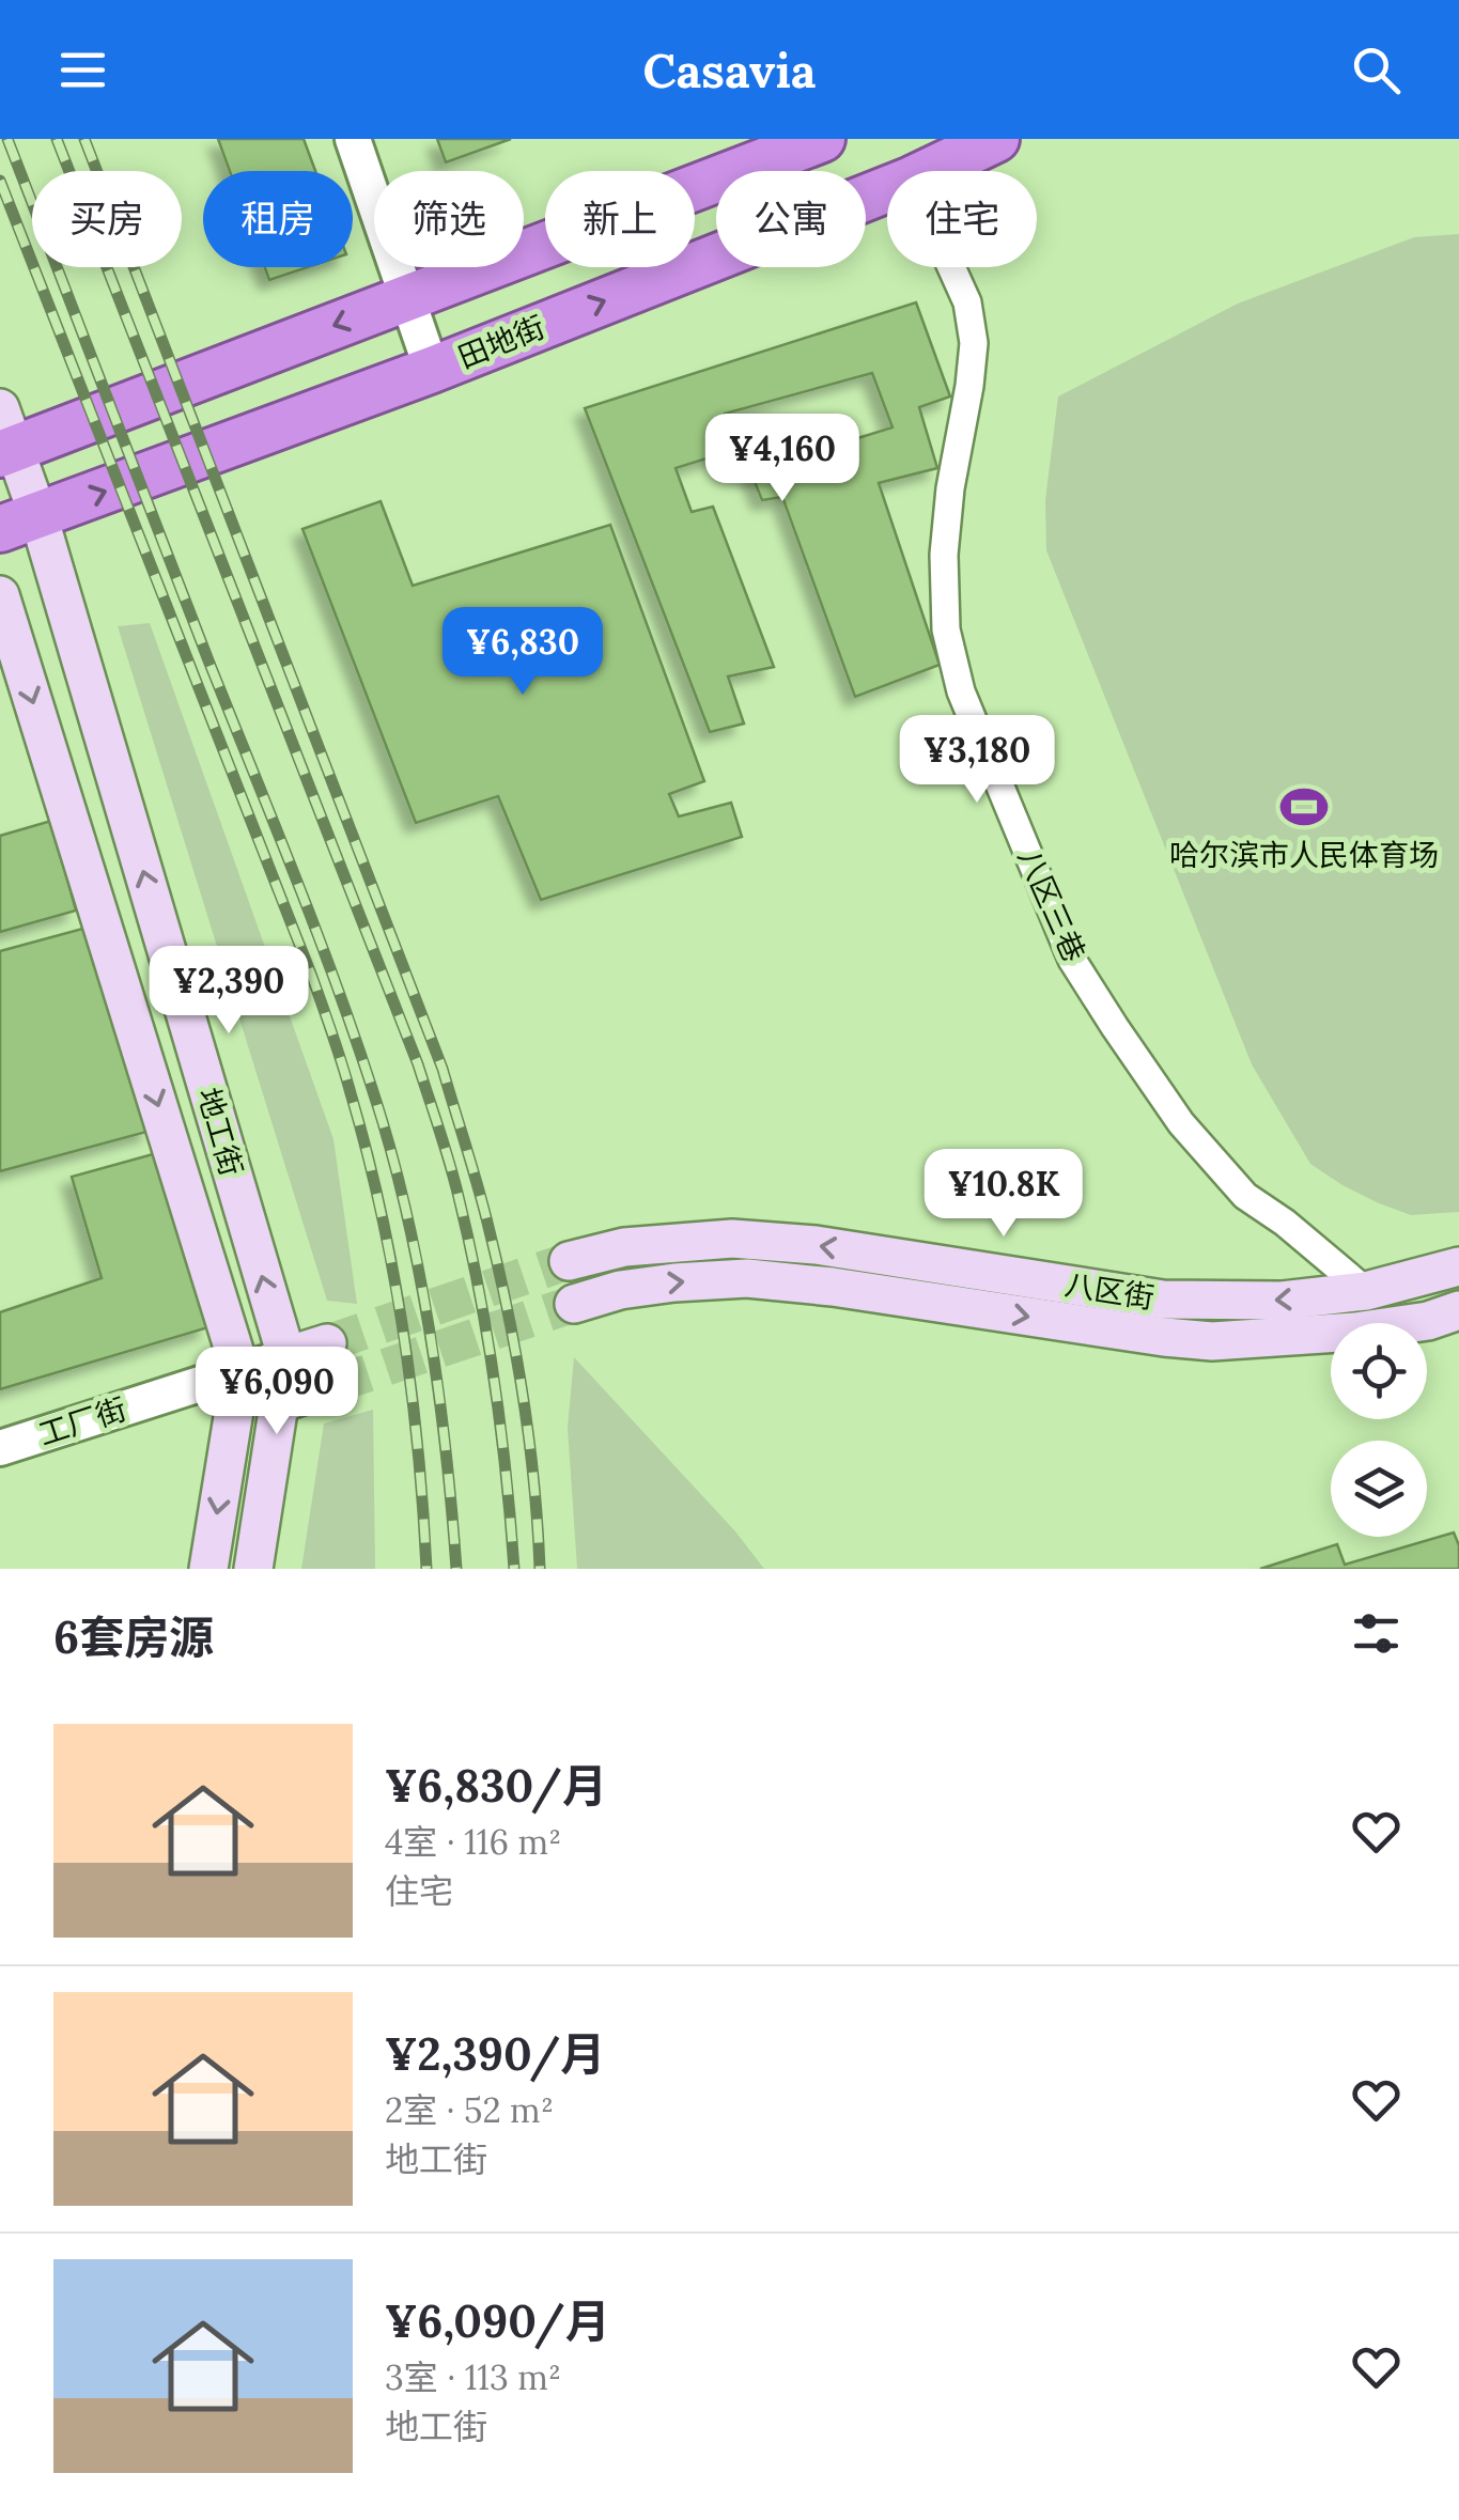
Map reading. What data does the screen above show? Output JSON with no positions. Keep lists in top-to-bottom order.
{
  "streets": {
    "highway": ["田地街"],
    "main road": ["地工街", "八区街"],
    "street": ["八区三巷", "工厂街"]
  },
  "crossings": [
    ["田地街", "地工街"],
    ["八区三巷", "八区街"],
    ["地工街", "工厂街"]
  ],
  "places": {
    "sports": ["哈尔滨市人民体育场"]
  },
  "page": {
    "header": "Casavia",
    "chip": [
      "买房",
      "租房",
      "筛选",
      "新上",
      "公寓",
      "住宅"
    ],
    "price": [
      "¥4,160",
      "¥6,830",
      "¥3,180",
      "¥2,390",
      "¥10.8K",
      "¥6,090"
    ],
    "heading": "6套房源",
    "list": [
      {
        "name": "¥6,830/月",
        "note": "4室 · 116 m² · 住宅"
      },
      {
        "name": "¥2,390/月",
        "note": "2室 · 52 m² · 地工街"
      },
      {
        "name": "¥6,090/月",
        "note": "3室 · 113 m² · 地工街"
      }
    ]
  }
}
